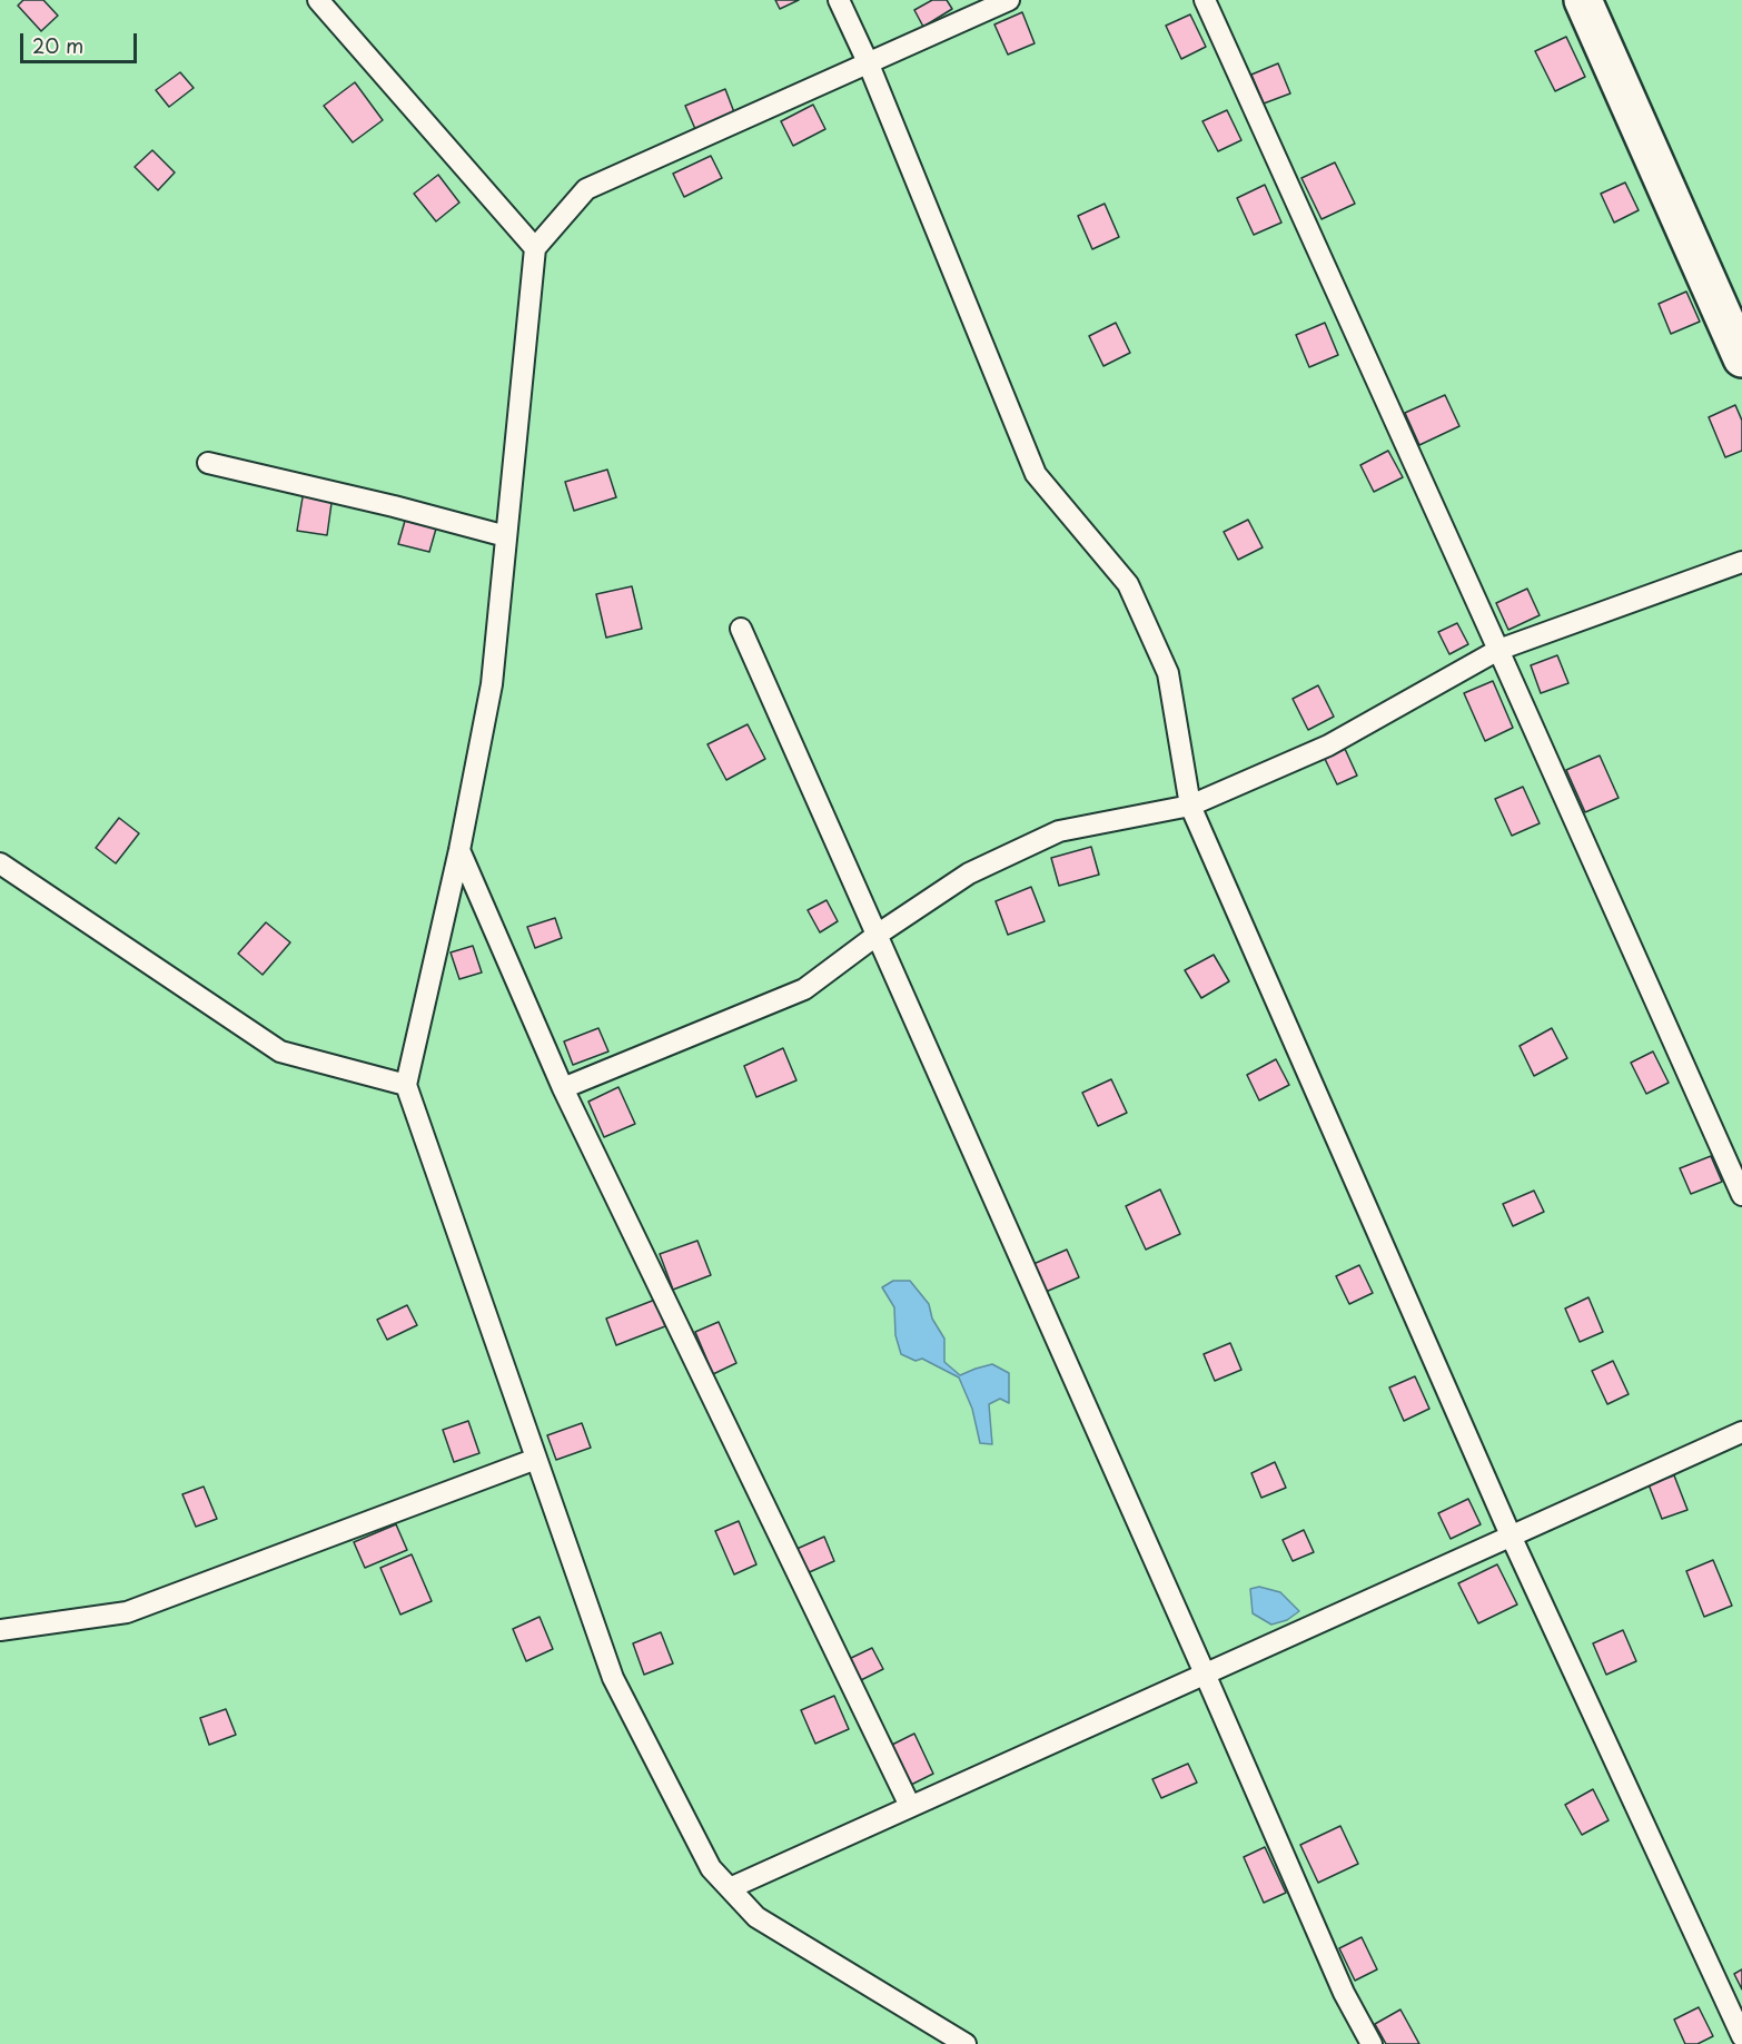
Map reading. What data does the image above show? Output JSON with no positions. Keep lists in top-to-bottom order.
{
  "scale_bar": "20 m"
}
